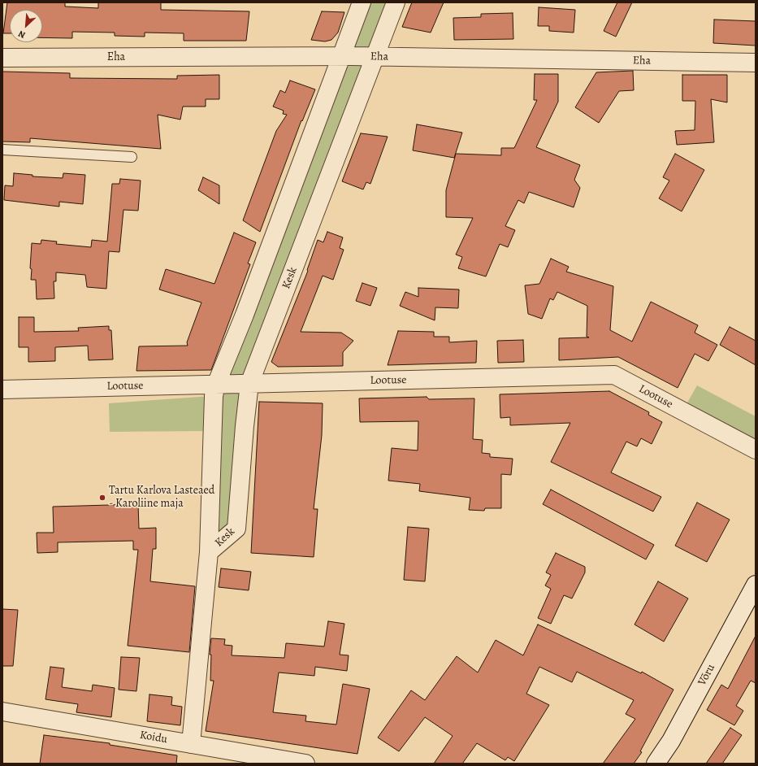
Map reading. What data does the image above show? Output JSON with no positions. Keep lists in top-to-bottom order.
{
  "streets": {
    "street": [
      "Eha",
      "Kesk",
      "Lootuse",
      "Võru",
      "Koidu"
    ]
  },
  "crossings": [
    ["Eha", "Kesk"],
    ["Kesk", "Lootuse"],
    ["Kesk", "Koidu"]
  ],
  "places": ["Tartu Karlova Lasteaed - Karoliine maja"],
  "north": "bottom left"
}
